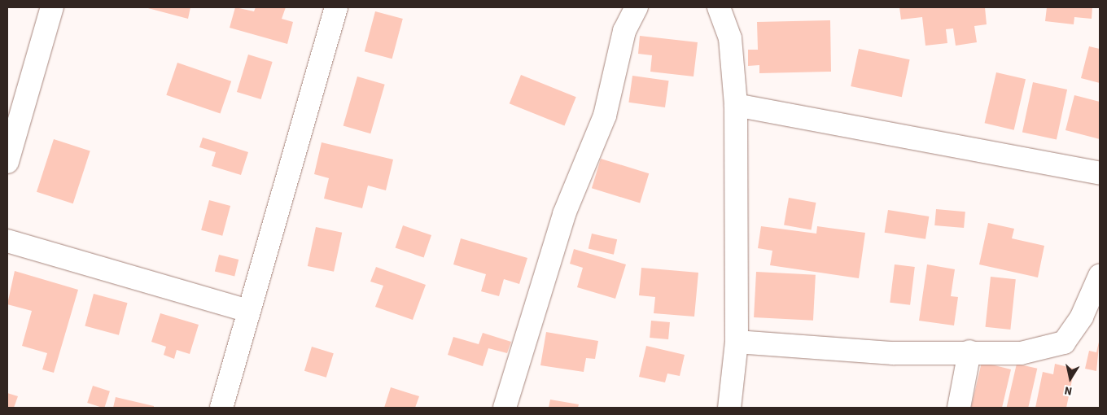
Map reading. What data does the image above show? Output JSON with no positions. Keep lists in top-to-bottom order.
{
  "north": "bottom"
}
